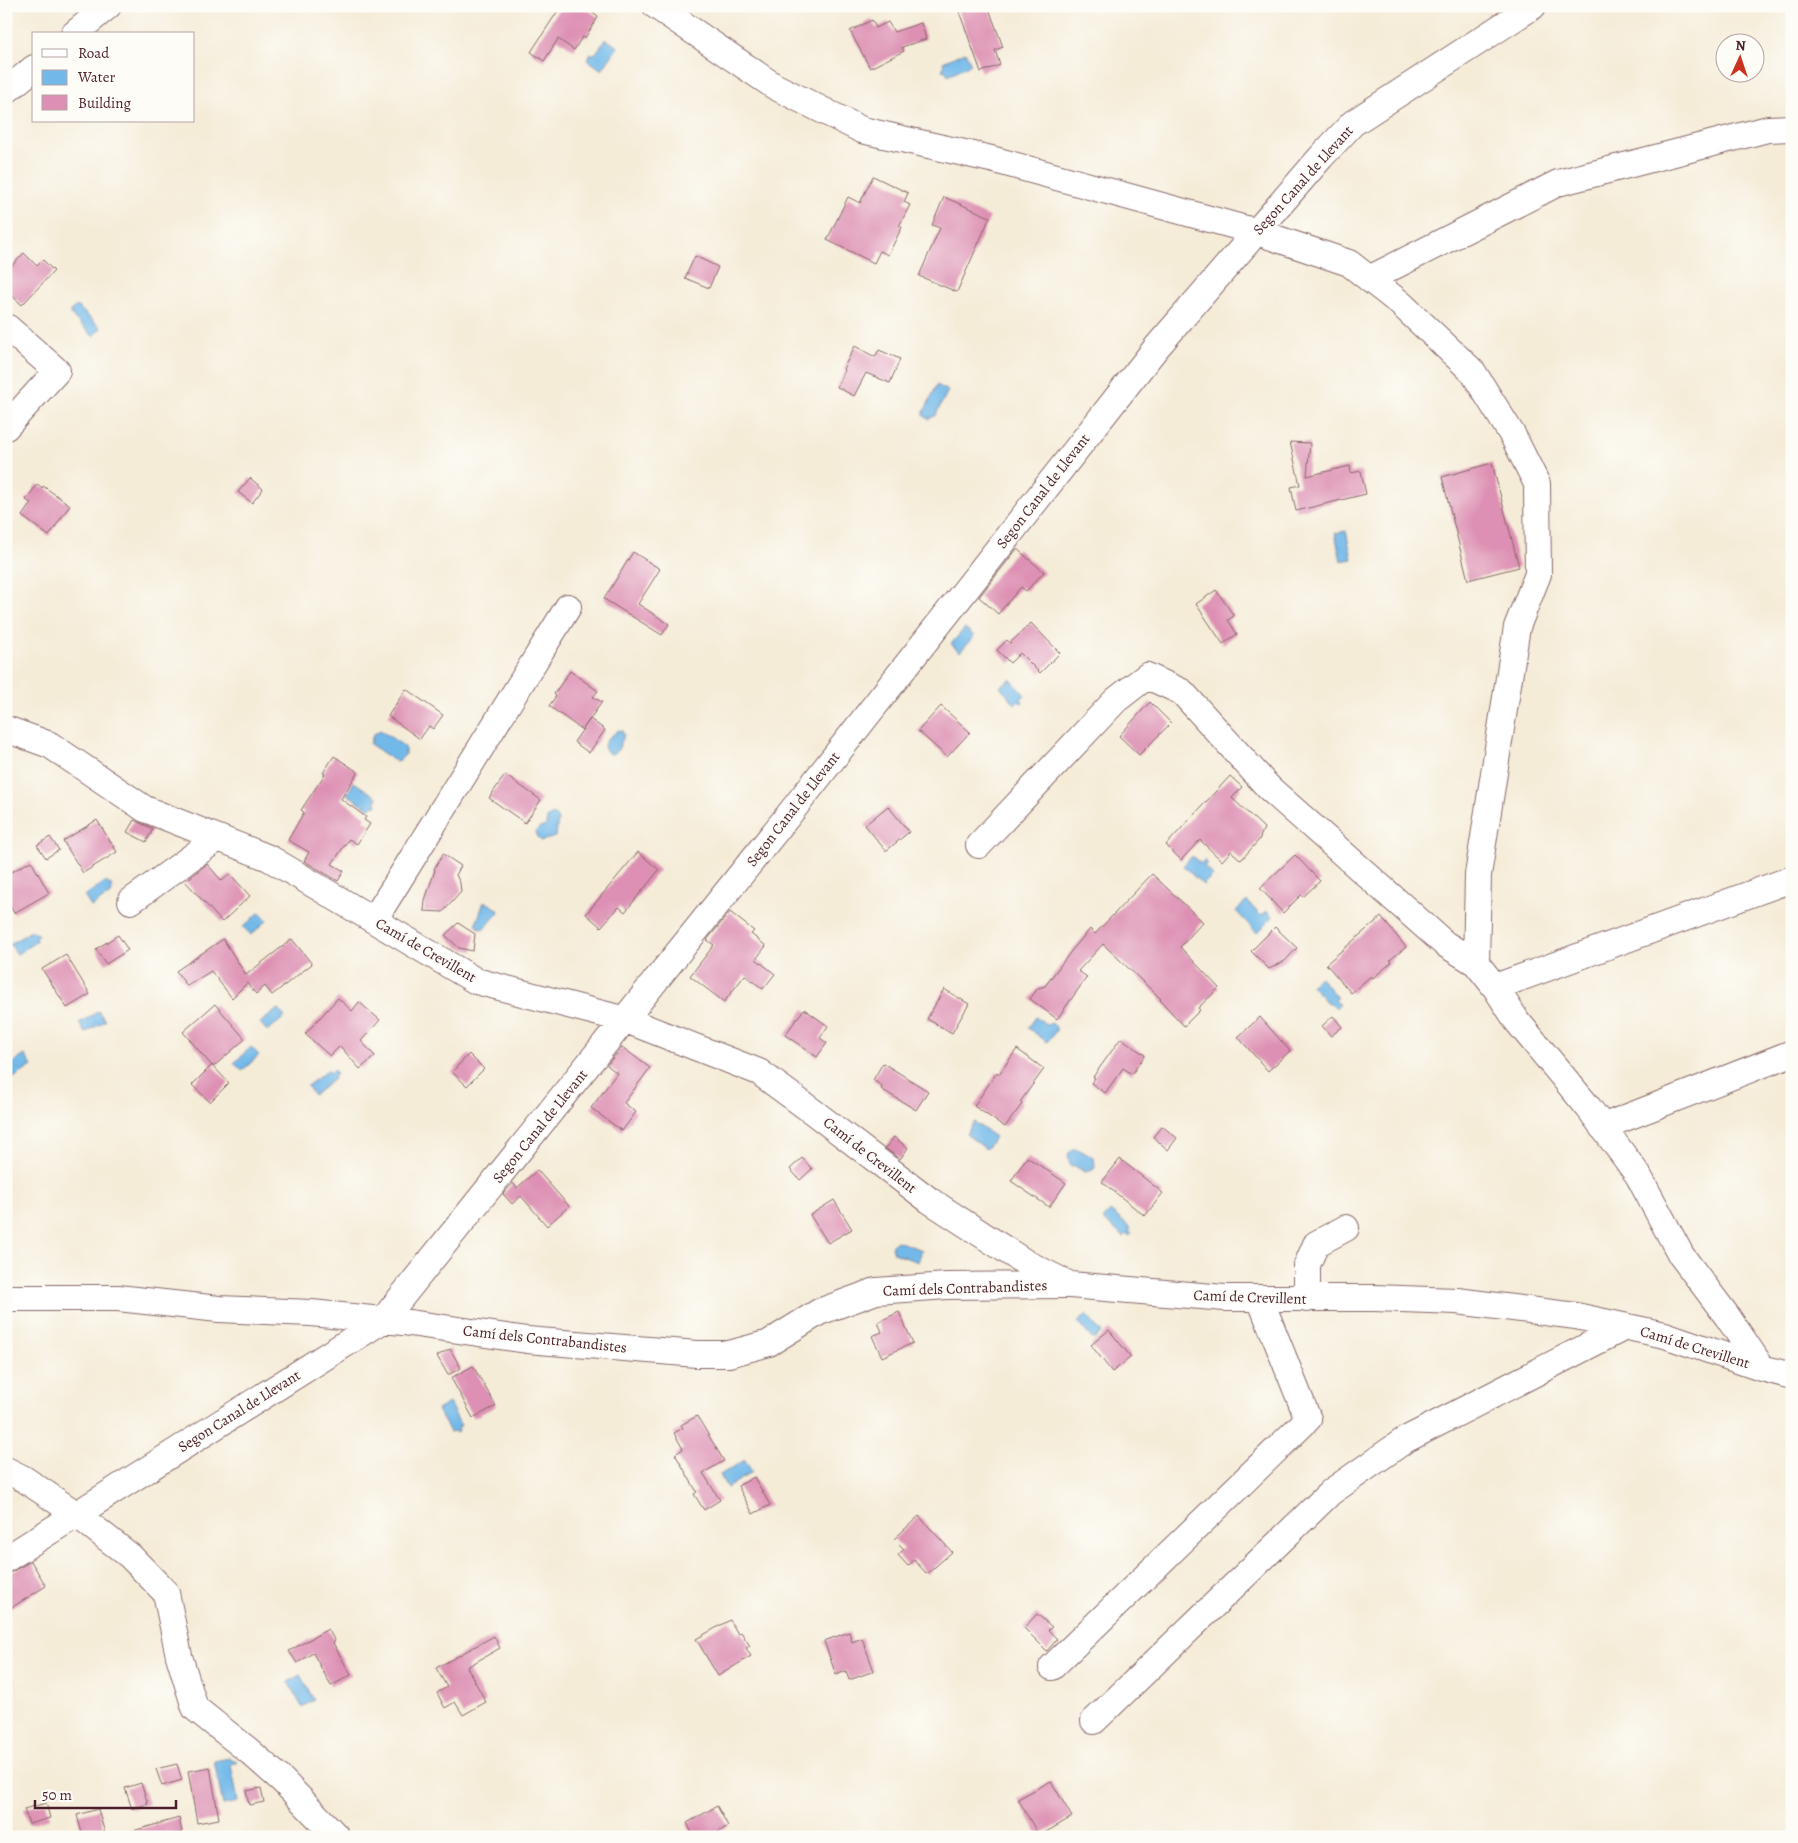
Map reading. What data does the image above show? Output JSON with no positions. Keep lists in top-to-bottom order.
{
  "streets": {
    "street": ["Segon Canal de Llevant", "Camí de Crevillent", "Camí dels Contrabandistes"]
  },
  "crossings": [
    ["Segon Canal de Llevant", "Camí de Crevillent"],
    ["Segon Canal de Llevant", "Camí dels Contrabandistes"],
    ["Camí de Crevillent", "Camí dels Contrabandistes"]
  ],
  "legend": ["Road", "Water", "Building"],
  "scale_bar": "50 m",
  "north": "top"
}
